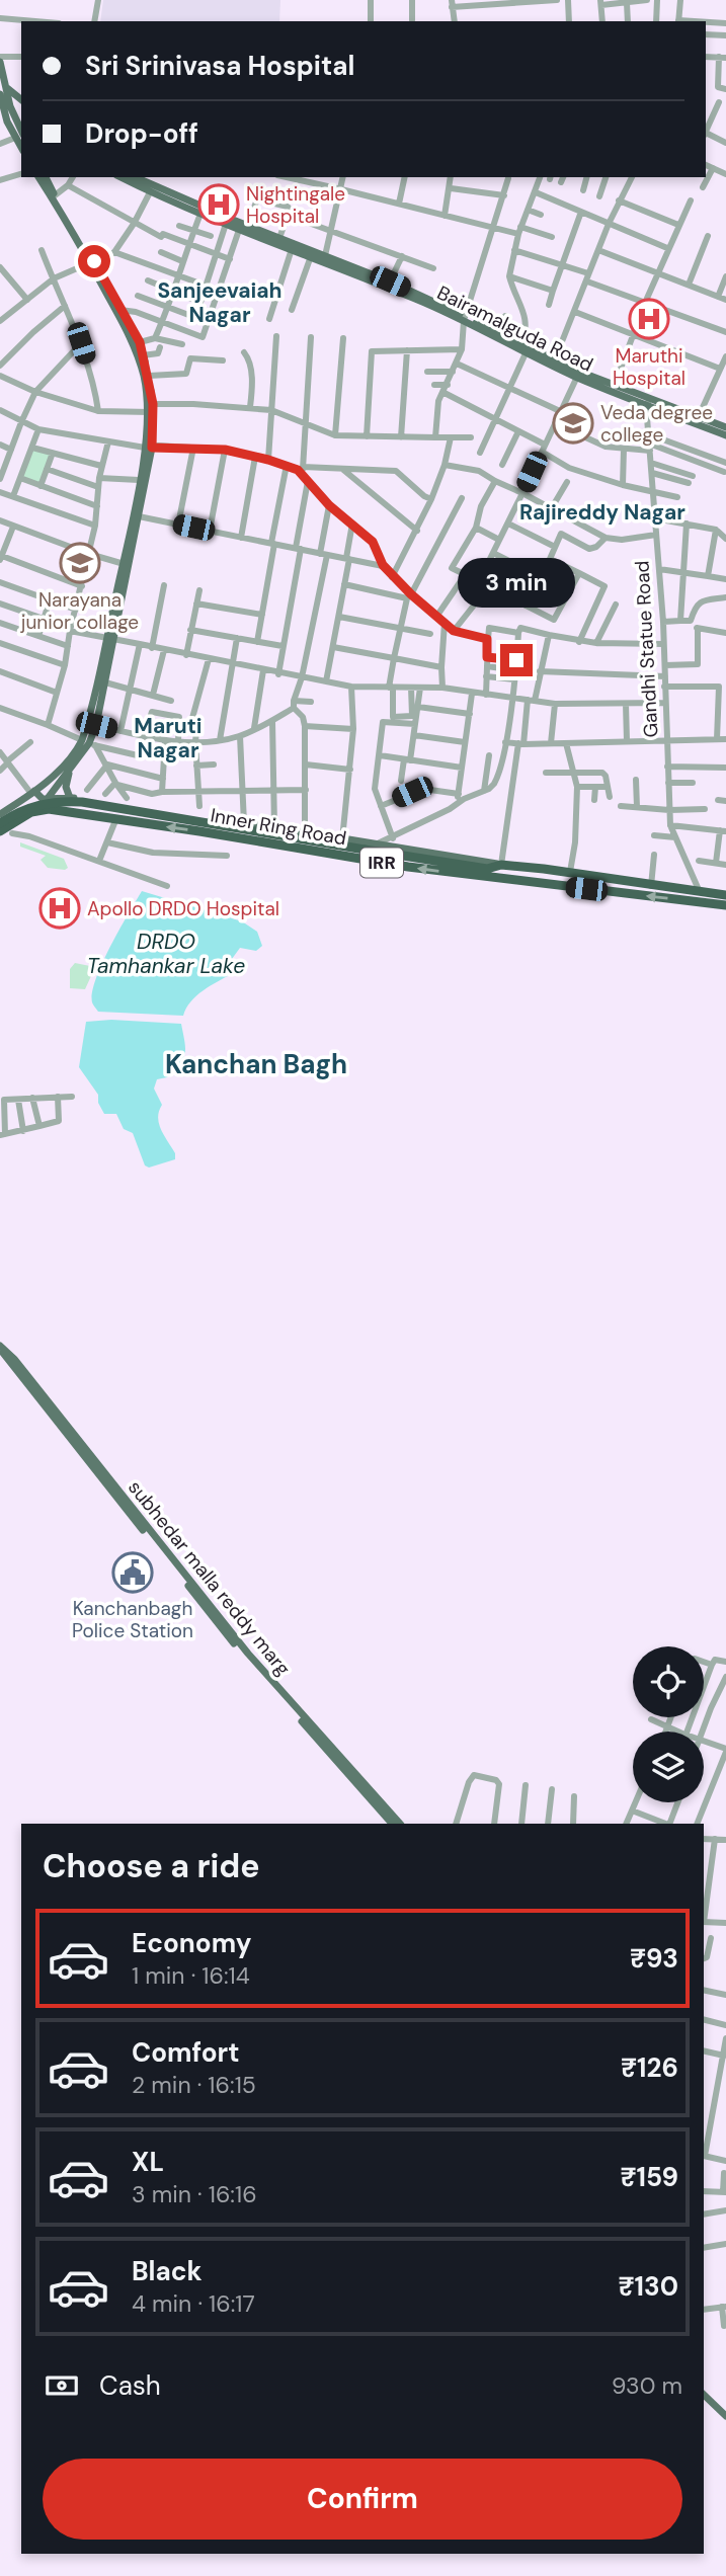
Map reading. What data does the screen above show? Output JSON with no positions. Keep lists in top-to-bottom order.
{
  "streets": {
    "highway": ["Inner Ring Road", "IRR"],
    "main road": ["Bairamalguda Road", "subhedar malla reddy marg"],
    "street": ["Gandhi Statue Road"]
  },
  "crossings": [
    ["Bairamalguda Road", "Gandhi Statue Road"],
    ["Gandhi Statue Road", "Inner Ring Road"]
  ],
  "districts": [
    "Sanjeevaiah Nagar",
    "Rajireddy Nagar",
    "Maruti Nagar",
    "Kanchan Bagh"
  ],
  "water": ["DRDO Tamhankar Lake"],
  "places": {
    "hospital": ["Nightingale Hospital", "Maruthi Hospital", "Apollo DRDO Hospital"],
    "school or university": ["Veda degree college", "Narayana junior collage"],
    "public building": ["Kanchanbagh Police Station"]
  },
  "page": {
    "banner": ["Sri Srinivasa Hospital", "Drop-off"],
    "bubble": "3 min",
    "heading": "Choose a ride",
    "list": [
      {
        "name": "Economy",
        "note": "1 min · 16:14",
        "value": "₹93"
      },
      {
        "name": "Comfort",
        "note": "2 min · 16:15",
        "value": "₹126"
      },
      {
        "name": "XL",
        "note": "3 min · 16:16",
        "value": "₹159"
      },
      {
        "name": "Black",
        "note": "4 min · 16:17",
        "value": "₹130"
      }
    ],
    "pay": ["Cash", "930 m"],
    "buttons": "Confirm"
  }
}
